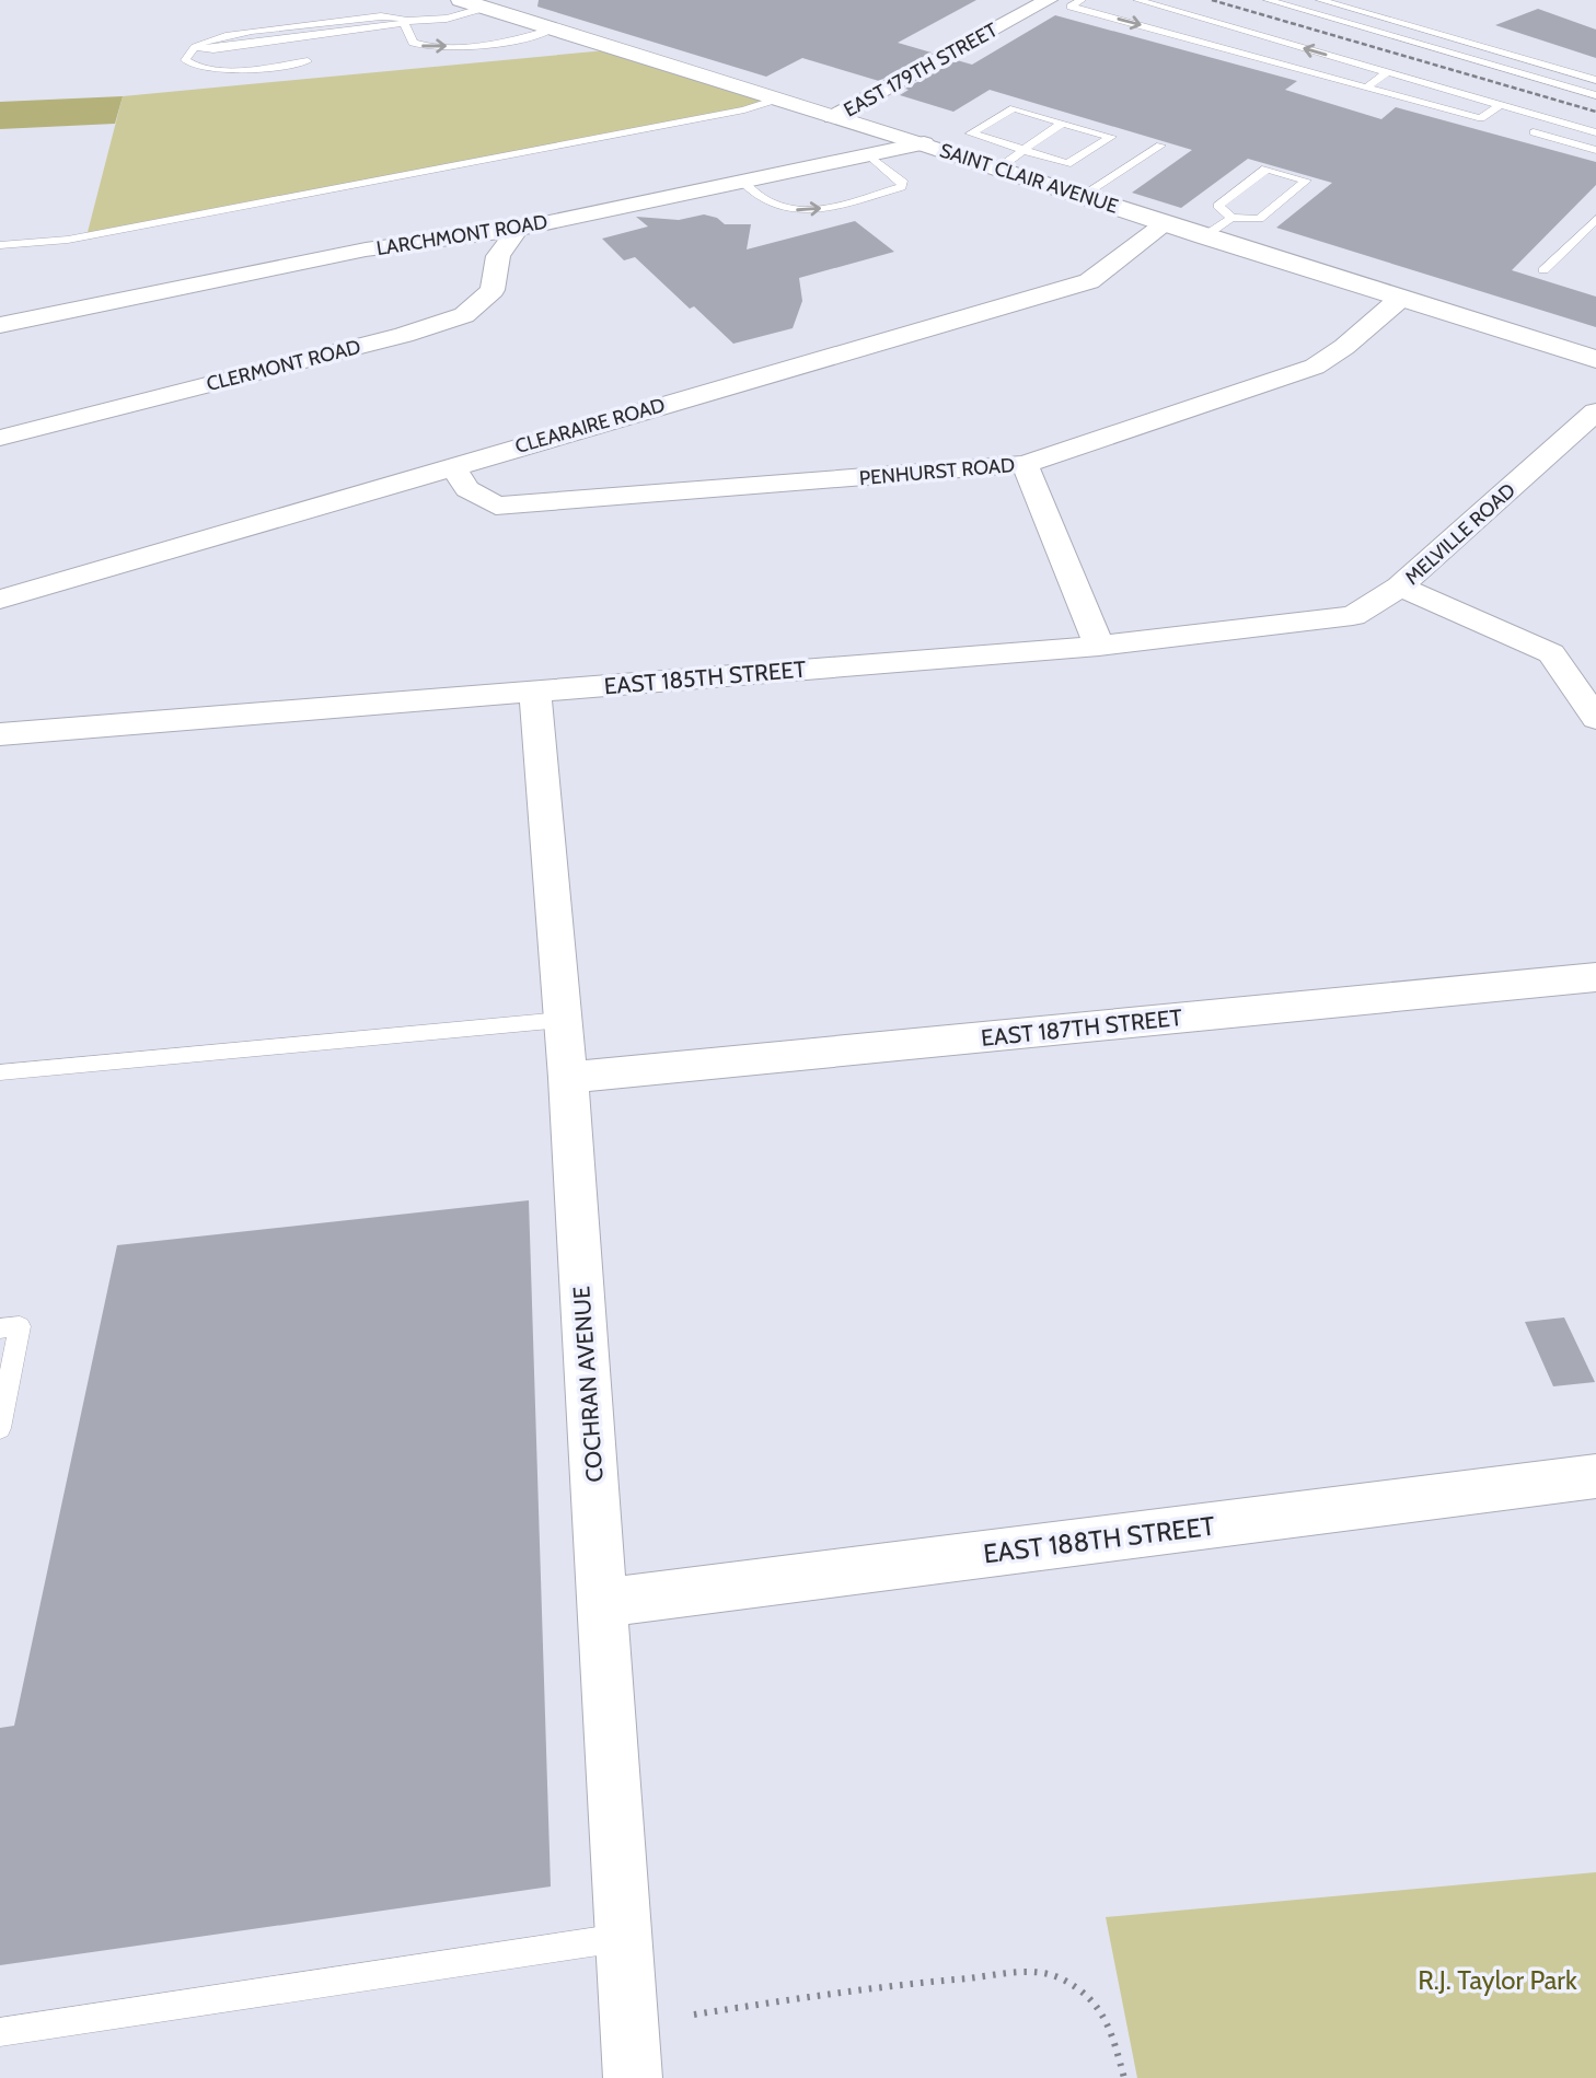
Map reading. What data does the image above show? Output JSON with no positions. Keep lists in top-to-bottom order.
{
  "streets": {
    "street": [
      "EAST 179TH STREET",
      "SAINT CLAIR AVENUE",
      "LARCHMONT ROAD",
      "CLERMONT ROAD",
      "CLEARAIRE ROAD",
      "PENHURST ROAD",
      "MELVILLE ROAD",
      "EAST 185TH STREET",
      "EAST 187TH STREET",
      "COCHRAN AVENUE",
      "EAST 188TH STREET"
    ]
  },
  "crossings": [
    ["EAST 179TH STREET", "SAINT CLAIR AVENUE"],
    ["SAINT CLAIR AVENUE", "LARCHMONT ROAD"],
    ["SAINT CLAIR AVENUE", "CLEARAIRE ROAD"],
    ["SAINT CLAIR AVENUE", "PENHURST ROAD"],
    ["LARCHMONT ROAD", "CLERMONT ROAD"],
    ["CLEARAIRE ROAD", "PENHURST ROAD"],
    ["MELVILLE ROAD", "EAST 185TH STREET"],
    ["EAST 185TH STREET", "COCHRAN AVENUE"],
    ["EAST 187TH STREET", "COCHRAN AVENUE"],
    ["COCHRAN AVENUE", "EAST 188TH STREET"]
  ],
  "parks": ["R.J. Taylor Park"]
}
